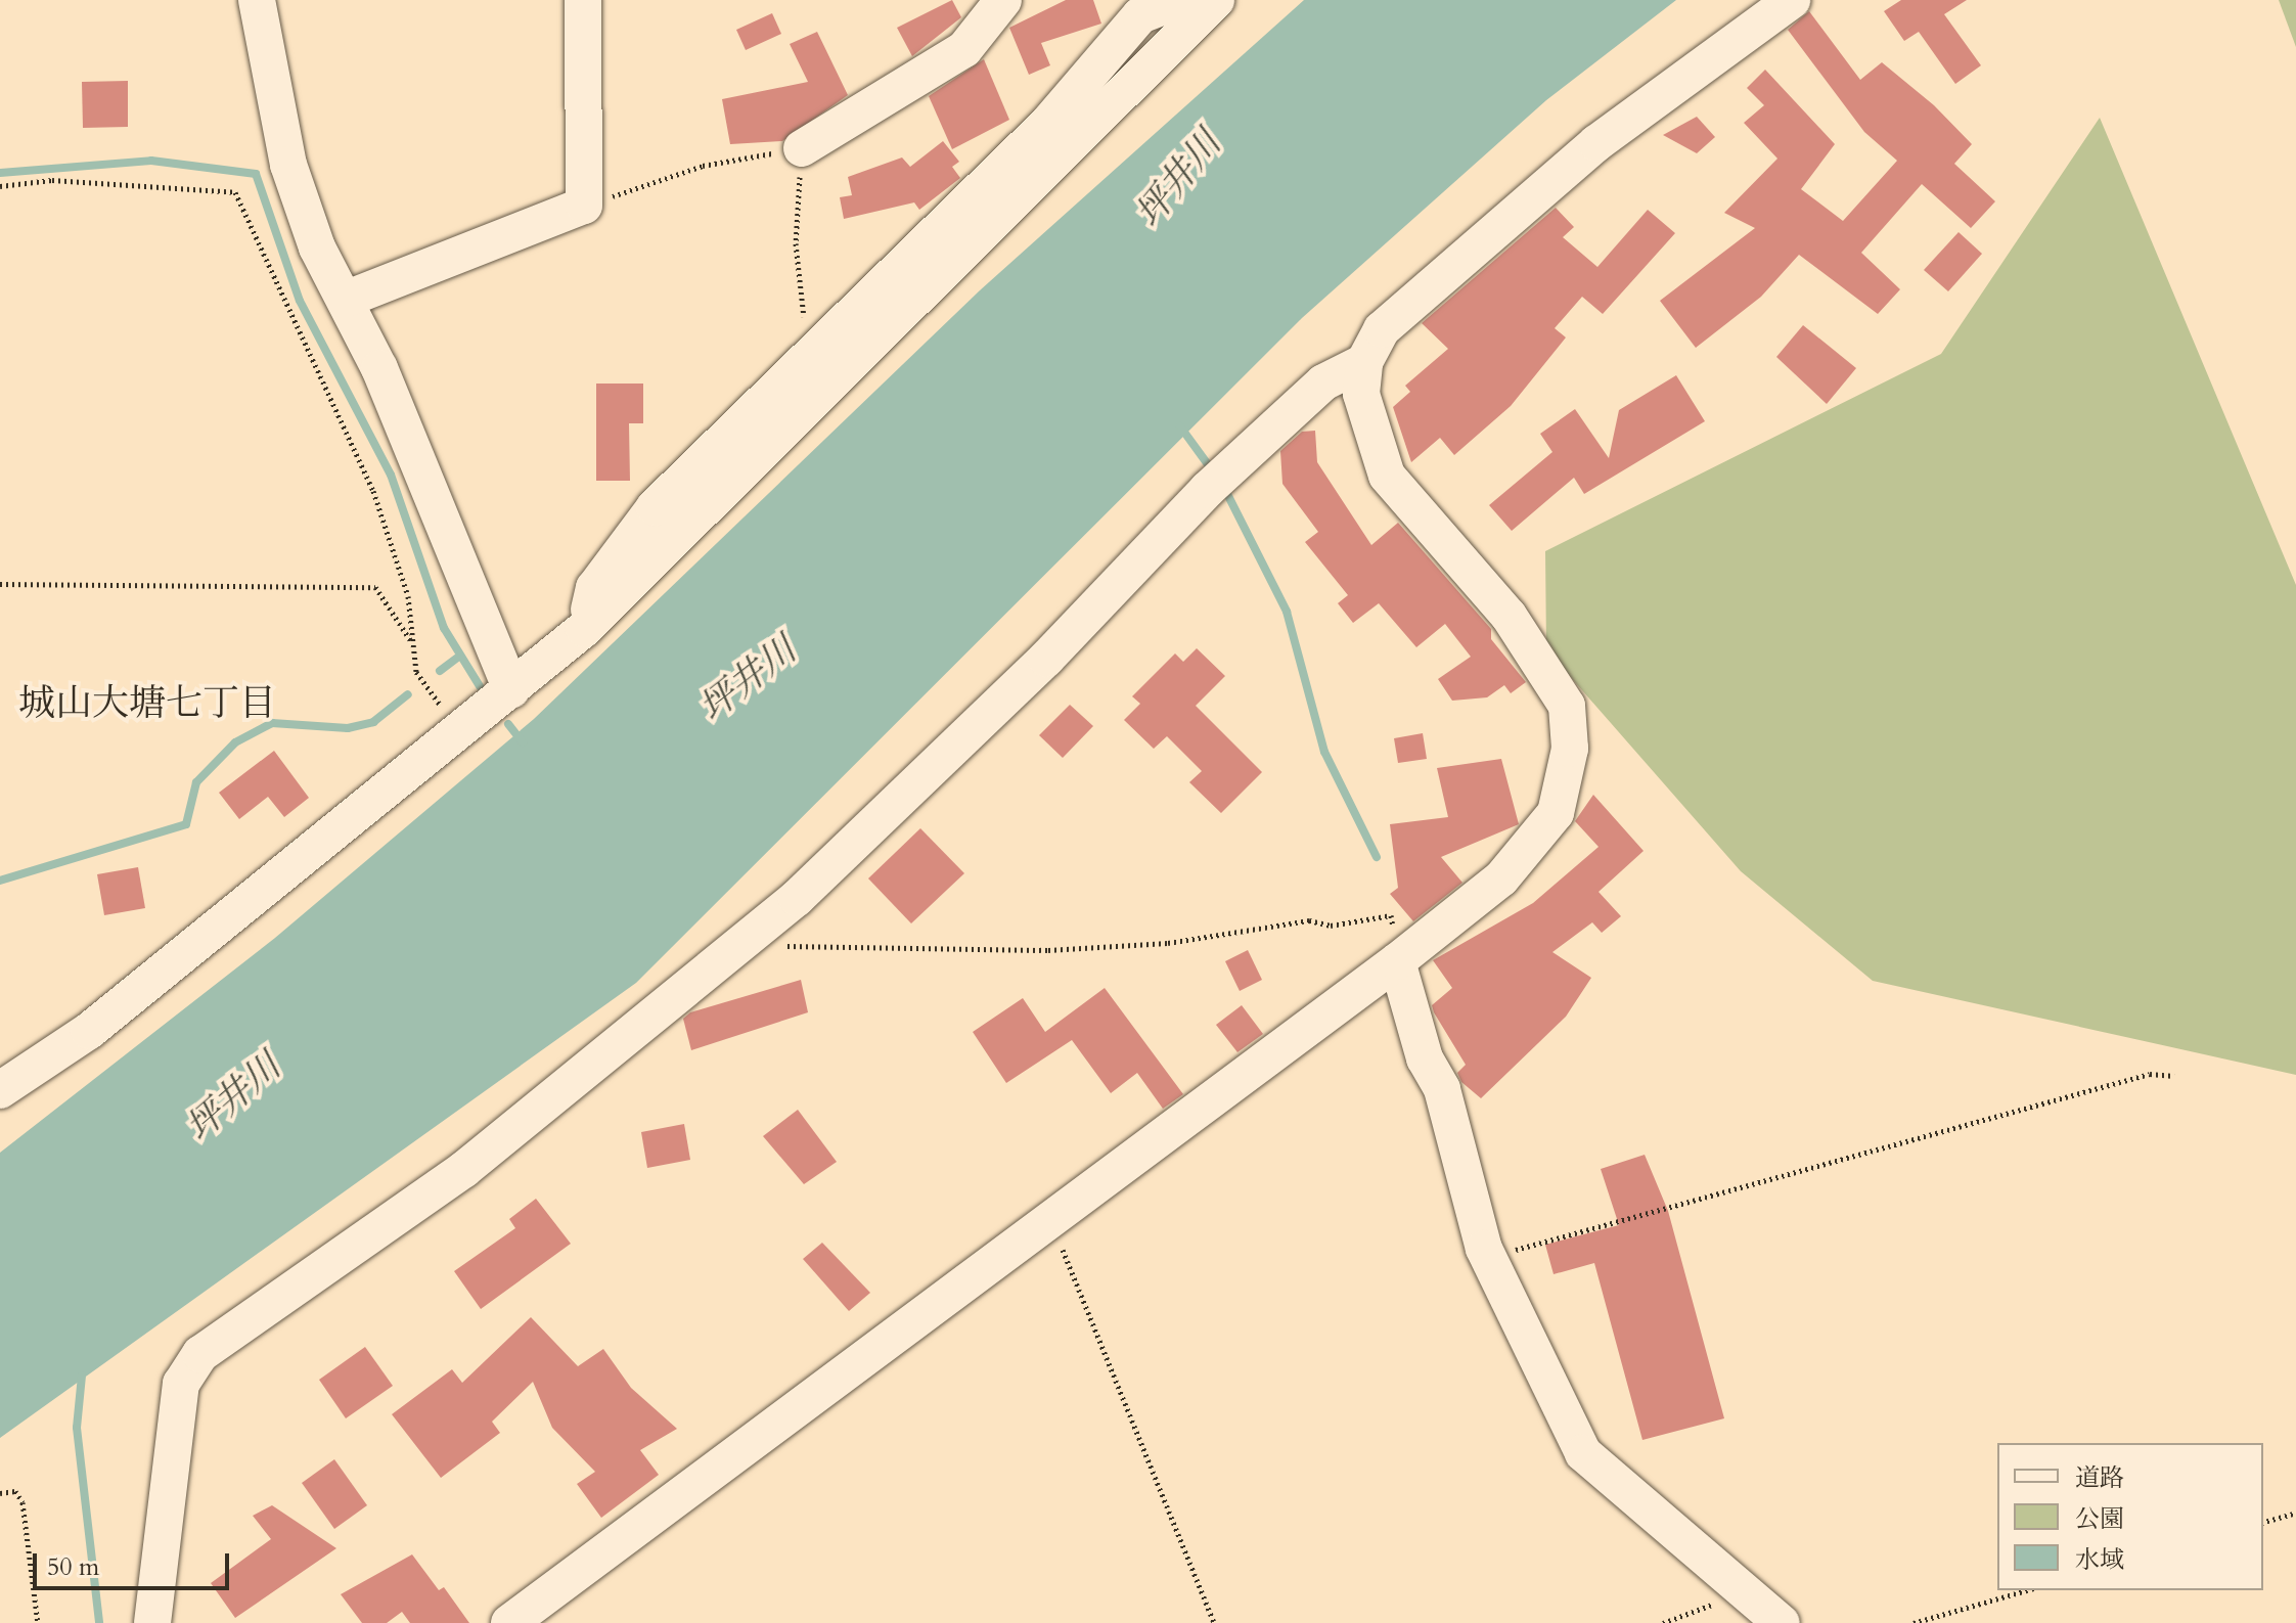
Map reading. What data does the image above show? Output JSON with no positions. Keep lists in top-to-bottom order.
{
  "districts": ["城山大塘七丁目"],
  "water": ["坪井川"],
  "legend": ["道路", "公園", "水域"],
  "scale_bar": "50 m"
}
